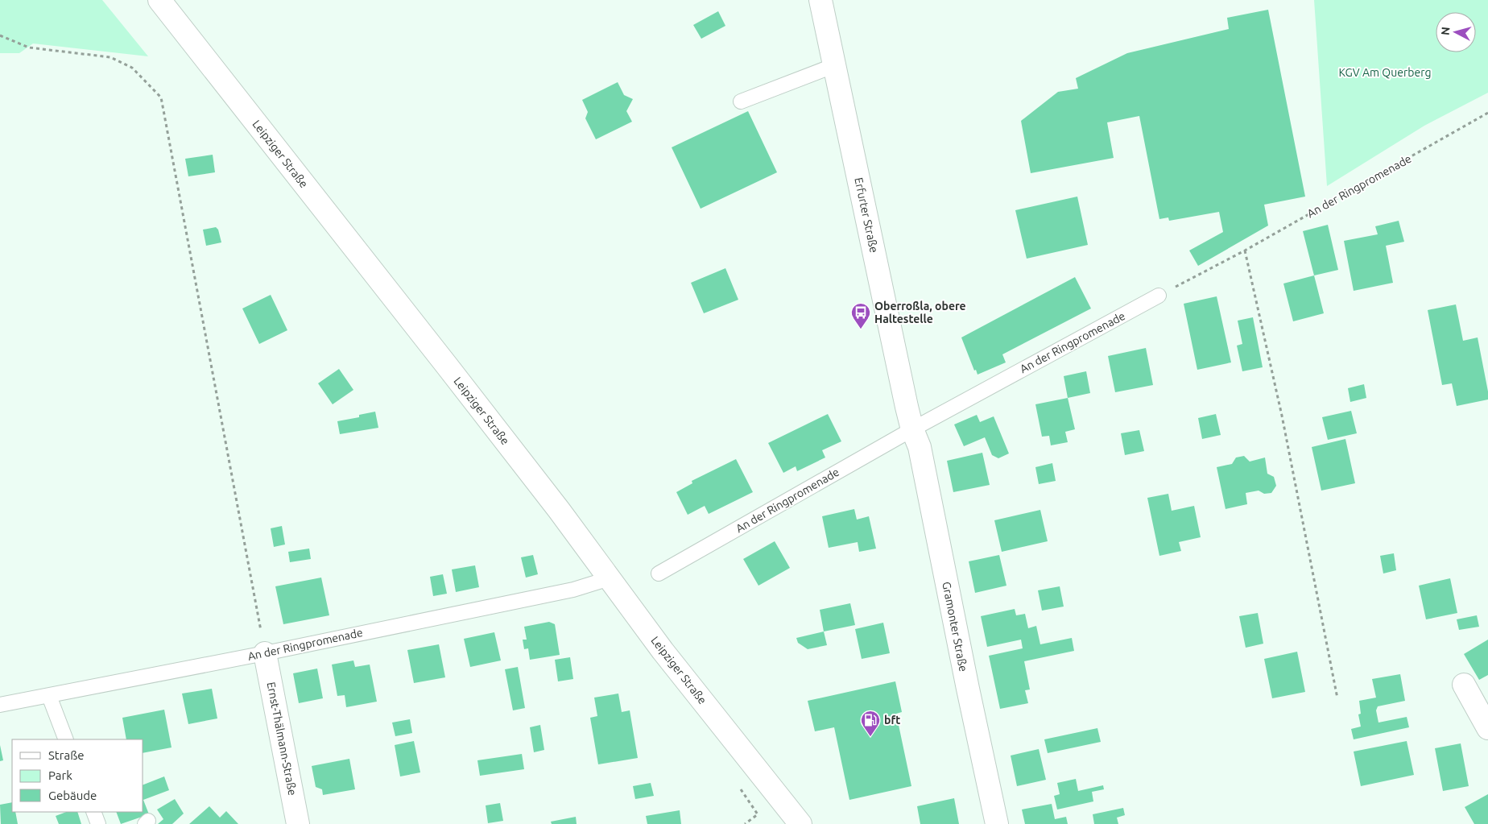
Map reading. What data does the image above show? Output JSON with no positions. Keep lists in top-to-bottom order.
{
  "streets": {
    "street": [
      "Leipziger Straße",
      "Erfurter Straße",
      "Gramonter Straße",
      "Ernst-Thälmann-Straße"
    ],
    "lane": ["An der Ringpromenade"]
  },
  "crossings": [
    ["Leipziger Straße", "An der Ringpromenade"],
    ["An der Ringpromenade", "Erfurter Straße"],
    ["An der Ringpromenade", "Gramonter Straße"],
    ["An der Ringpromenade", "Ernst-Thälmann-Straße"],
    ["Erfurter Straße", "Gramonter Straße"]
  ],
  "parks": ["KGV Am Querberg"],
  "places": {
    "bus stop": ["Oberroßla, obere Haltestelle"],
    "fuel station": ["bft"]
  },
  "legend": ["Straße", "Park", "Gebäude"],
  "north": "left"
}
